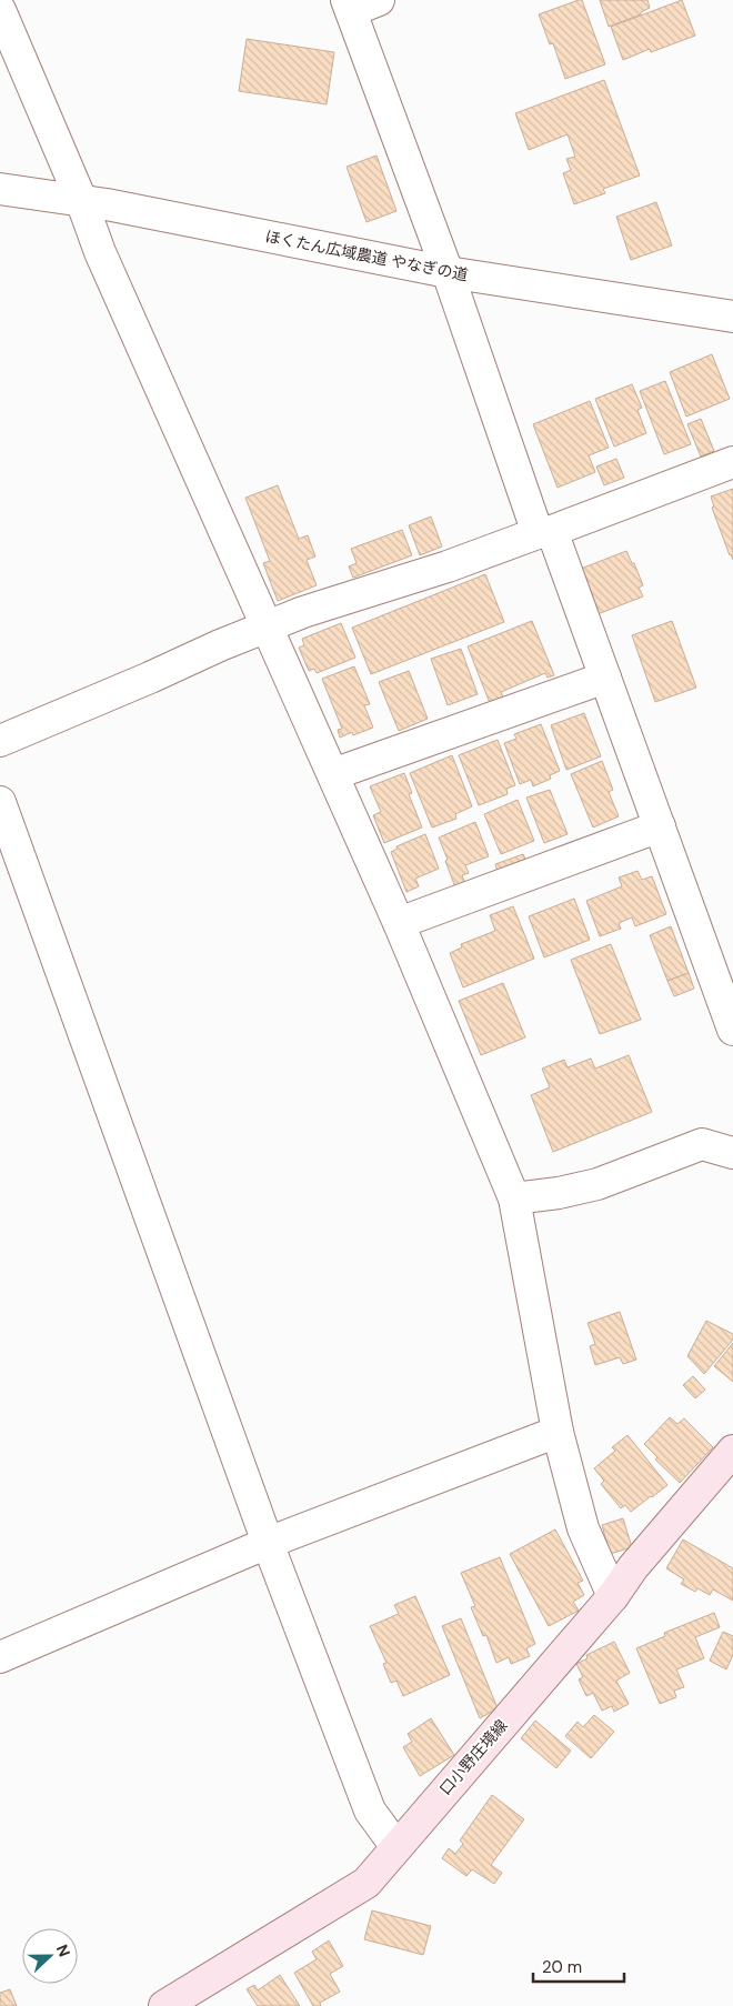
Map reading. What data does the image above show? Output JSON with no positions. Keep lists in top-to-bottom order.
{
  "streets": {
    "main road": ["口小野庄境線"],
    "street": ["ほくたん広域農道 やなぎの道"]
  },
  "scale_bar": "20 m",
  "north": "right"
}
